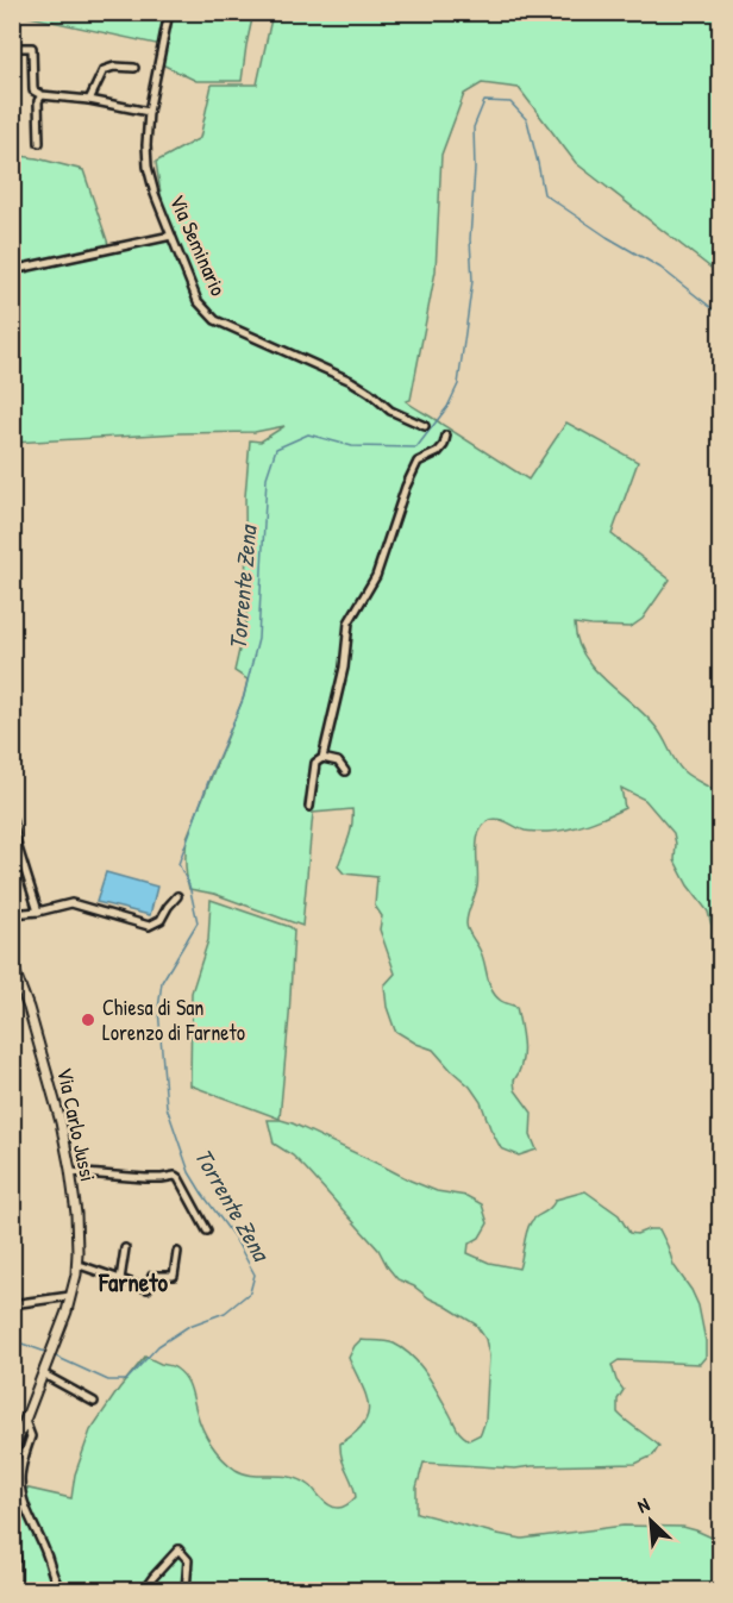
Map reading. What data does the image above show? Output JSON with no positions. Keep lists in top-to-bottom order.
{
  "streets": {
    "street": ["Via Seminario", "Via Carlo Jussi"]
  },
  "districts": ["Farneto"],
  "water": ["Torrente Zena"],
  "places": ["Chiesa di San Lorenzo di Farneto"],
  "north": "top left"
}
